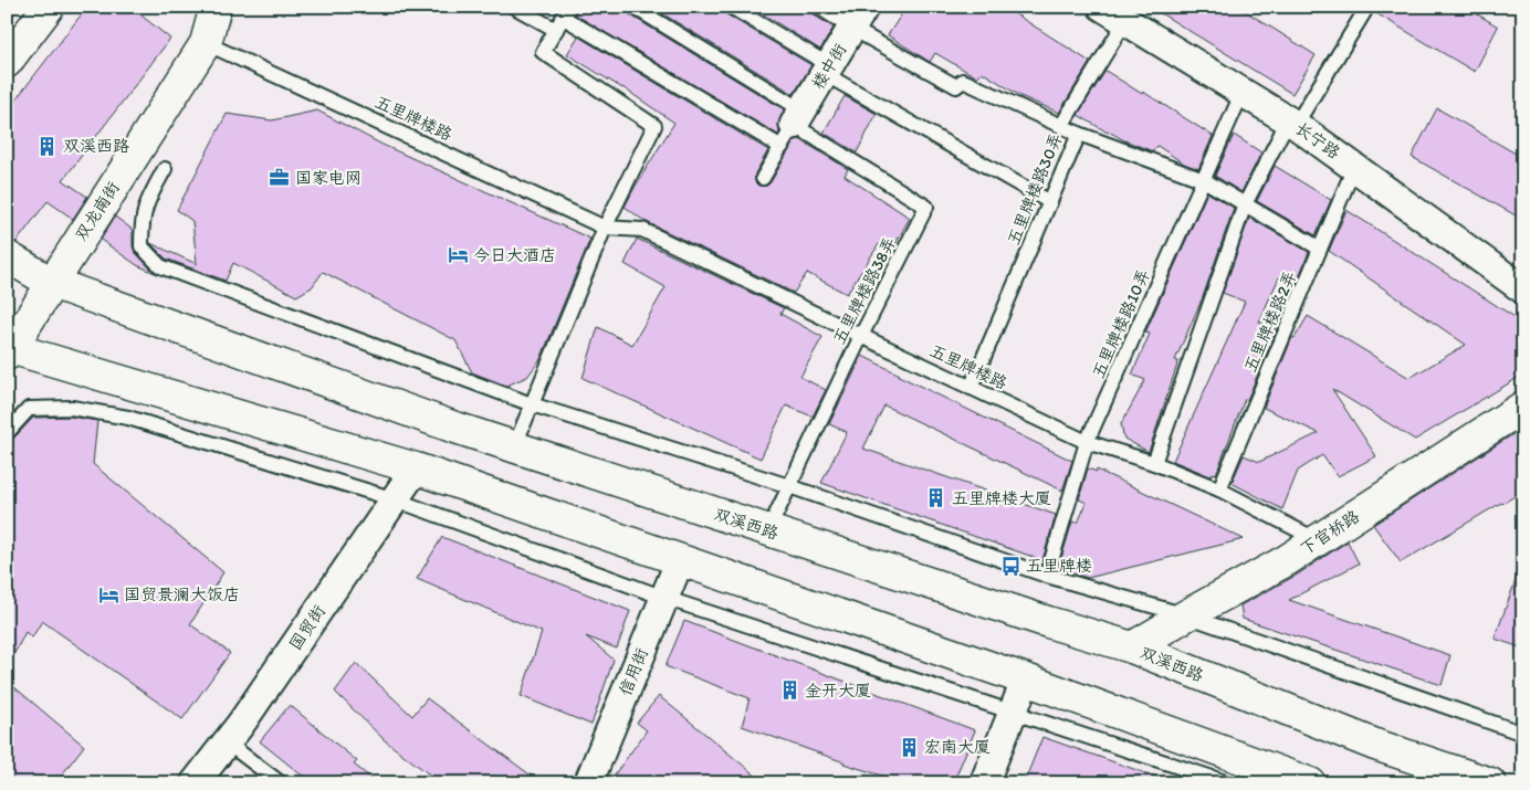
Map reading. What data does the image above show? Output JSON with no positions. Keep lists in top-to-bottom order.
{
  "streets": {
    "main road": ["双龙南街", "双溪西路", "下官桥路"],
    "street": [
      "楼中街",
      "长宁路",
      "国贸街",
      "信用街"
    ],
    "lane": [
      "五里牌楼路",
      "五里牌楼路30弄",
      "五里牌楼路38弄",
      "五里牌楼路2弄",
      "五里牌楼路10弄"
    ]
  },
  "crossings": [
    ["楼中街", "五里牌楼路38弄"],
    ["五里牌楼路", "五里牌楼路30弄"],
    ["五里牌楼路", "双龙南街"],
    ["五里牌楼路", "五里牌楼路38弄"],
    ["五里牌楼路", "五里牌楼路2弄"],
    ["五里牌楼路", "五里牌楼路10弄"],
    ["五里牌楼路", "下官桥路"],
    ["长宁路", "五里牌楼路30弄"],
    ["长宁路", "五里牌楼路2弄"],
    ["长宁路", "五里牌楼路10弄"],
    ["双龙南街", "双溪西路"],
    ["五里牌楼路38弄", "双溪西路"],
    ["双溪西路", "下官桥路"]
  ],
  "places": {
    "building": [
      "双溪西路",
      "五里牌楼大厦",
      "金开大厦",
      "宏南大厦"
    ],
    "office": ["国家电网"],
    "hotel": ["今日大酒店", "国贸景澜大饭店"],
    "bus stop": ["五里牌楼"]
  }
}
